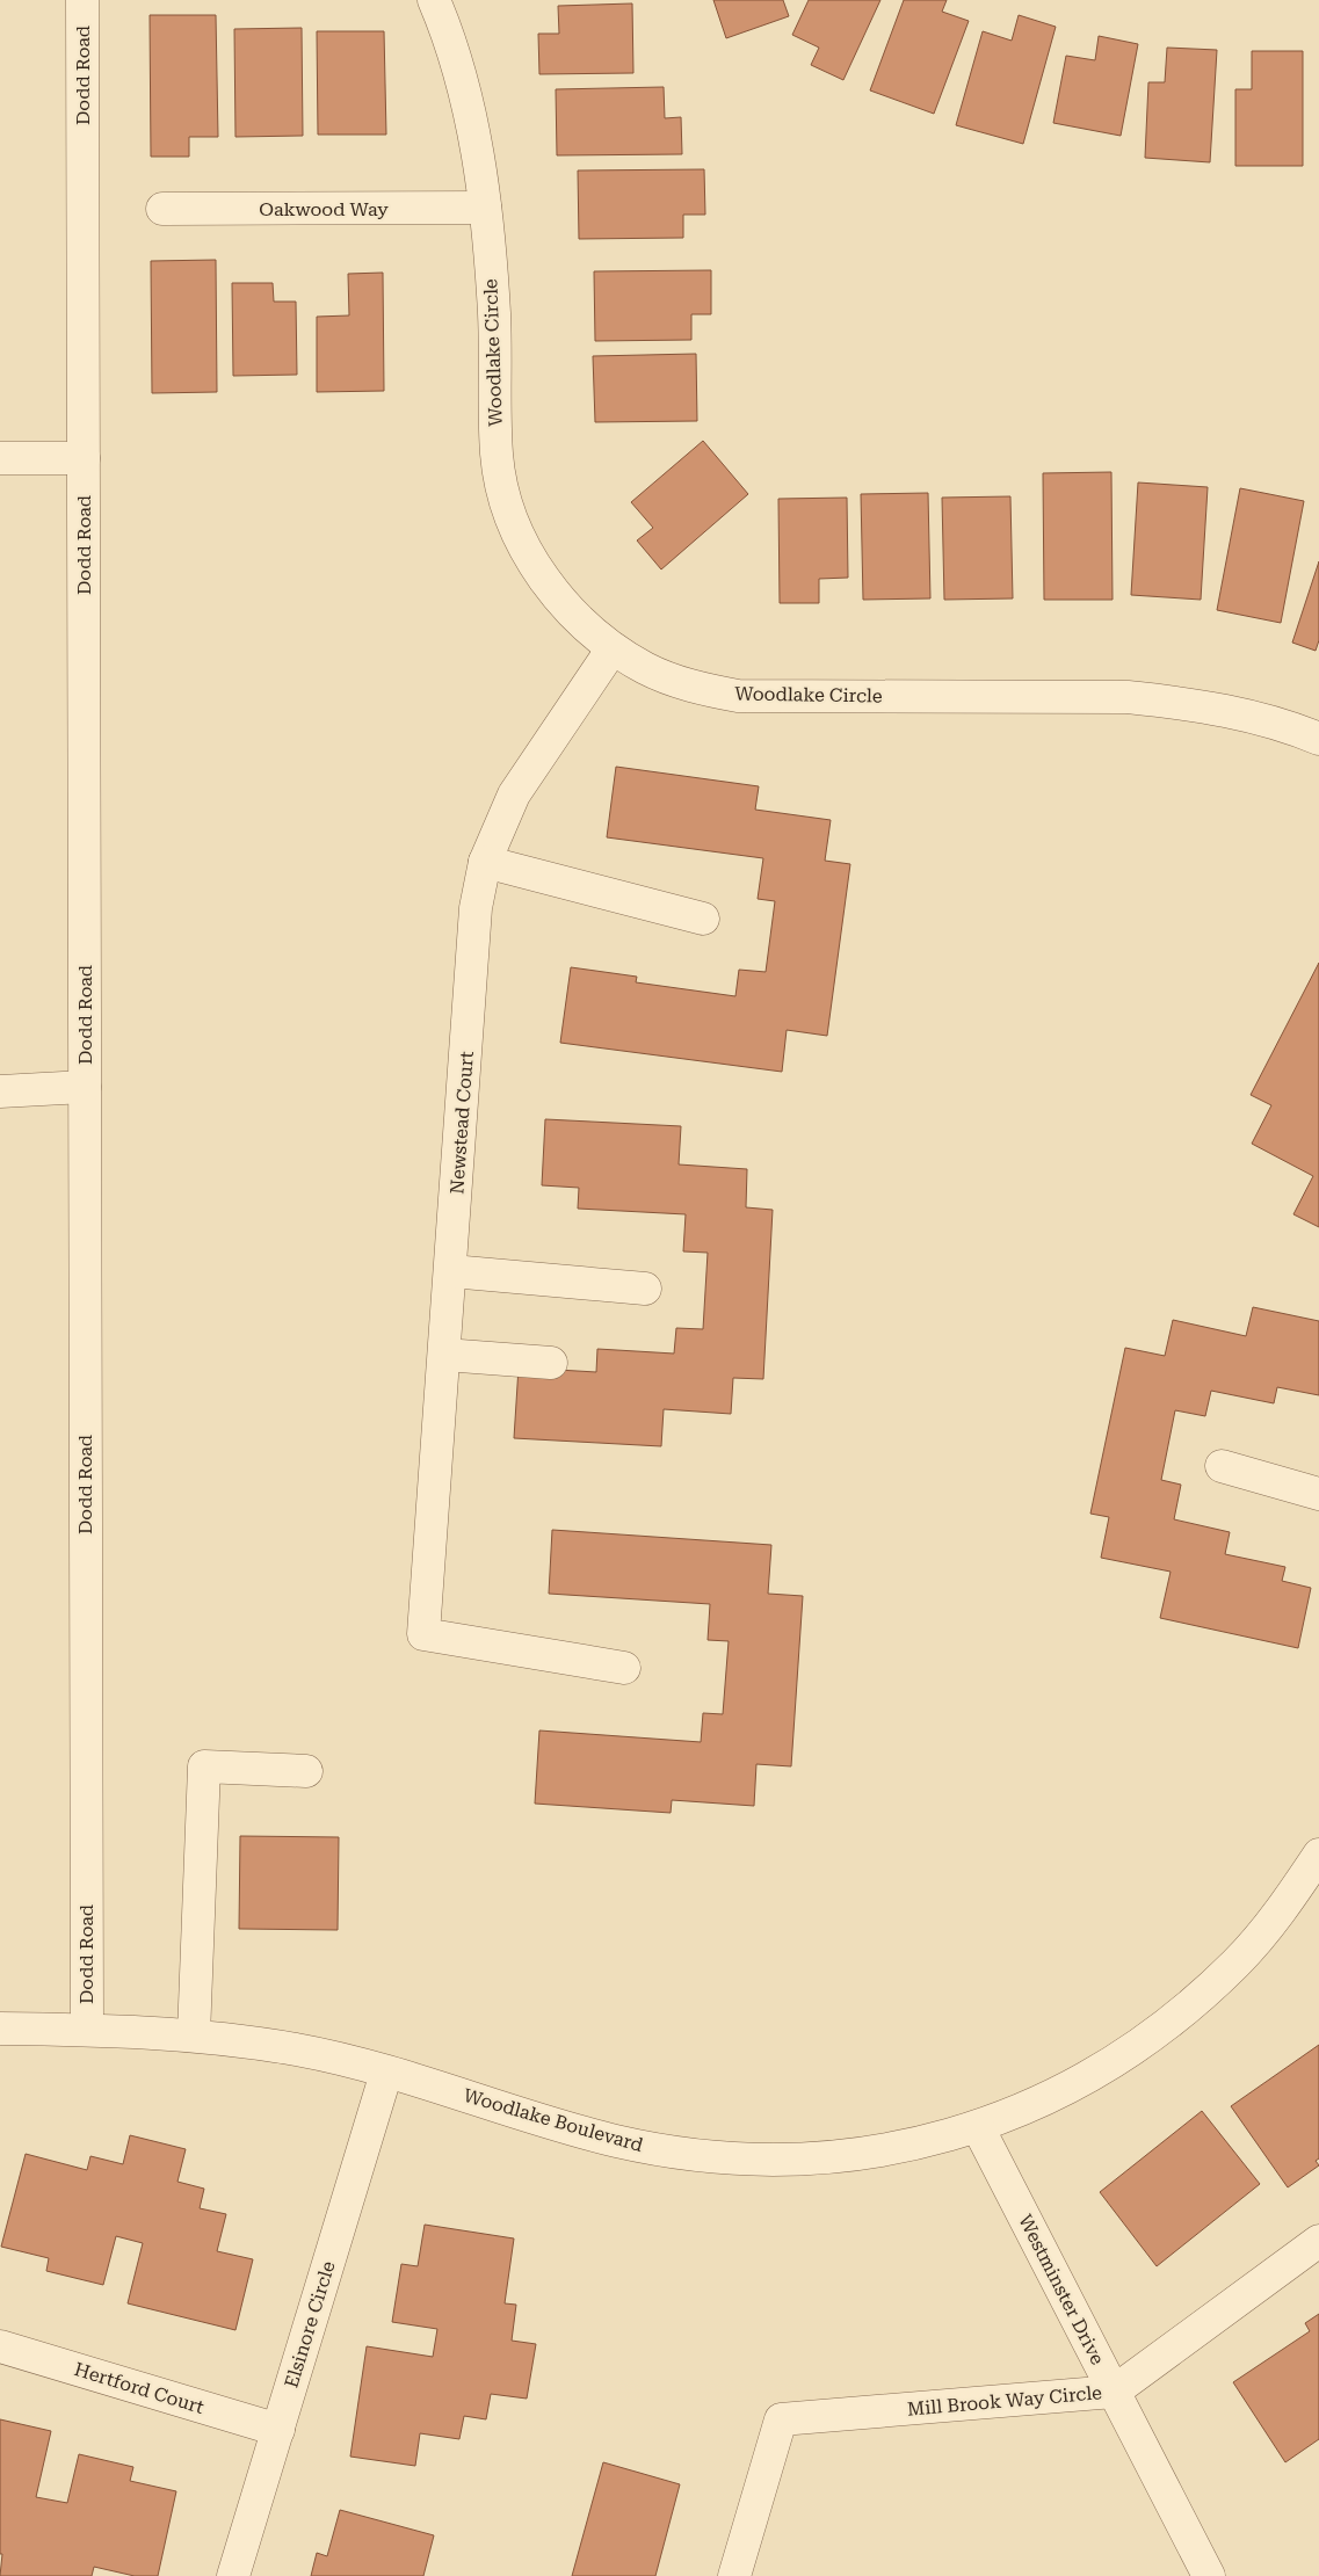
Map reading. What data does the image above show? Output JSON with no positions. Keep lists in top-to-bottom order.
{
  "streets": {
    "street": [
      "Dodd Road",
      "Oakwood Way",
      "Woodlake Circle",
      "Newstead Court",
      "Woodlake Boulevard",
      "Westminster Drive",
      "Elsinore Circle",
      "Hertford Court",
      "Mill Brook Way Circle"
    ]
  },
  "crossings": [
    ["Dodd Road", "Woodlake Boulevard"],
    ["Oakwood Way", "Woodlake Circle"],
    ["Woodlake Circle", "Newstead Court"],
    ["Woodlake Boulevard", "Westminster Drive"],
    ["Woodlake Boulevard", "Elsinore Circle"],
    ["Westminster Drive", "Mill Brook Way Circle"],
    ["Elsinore Circle", "Hertford Court"]
  ]
}
